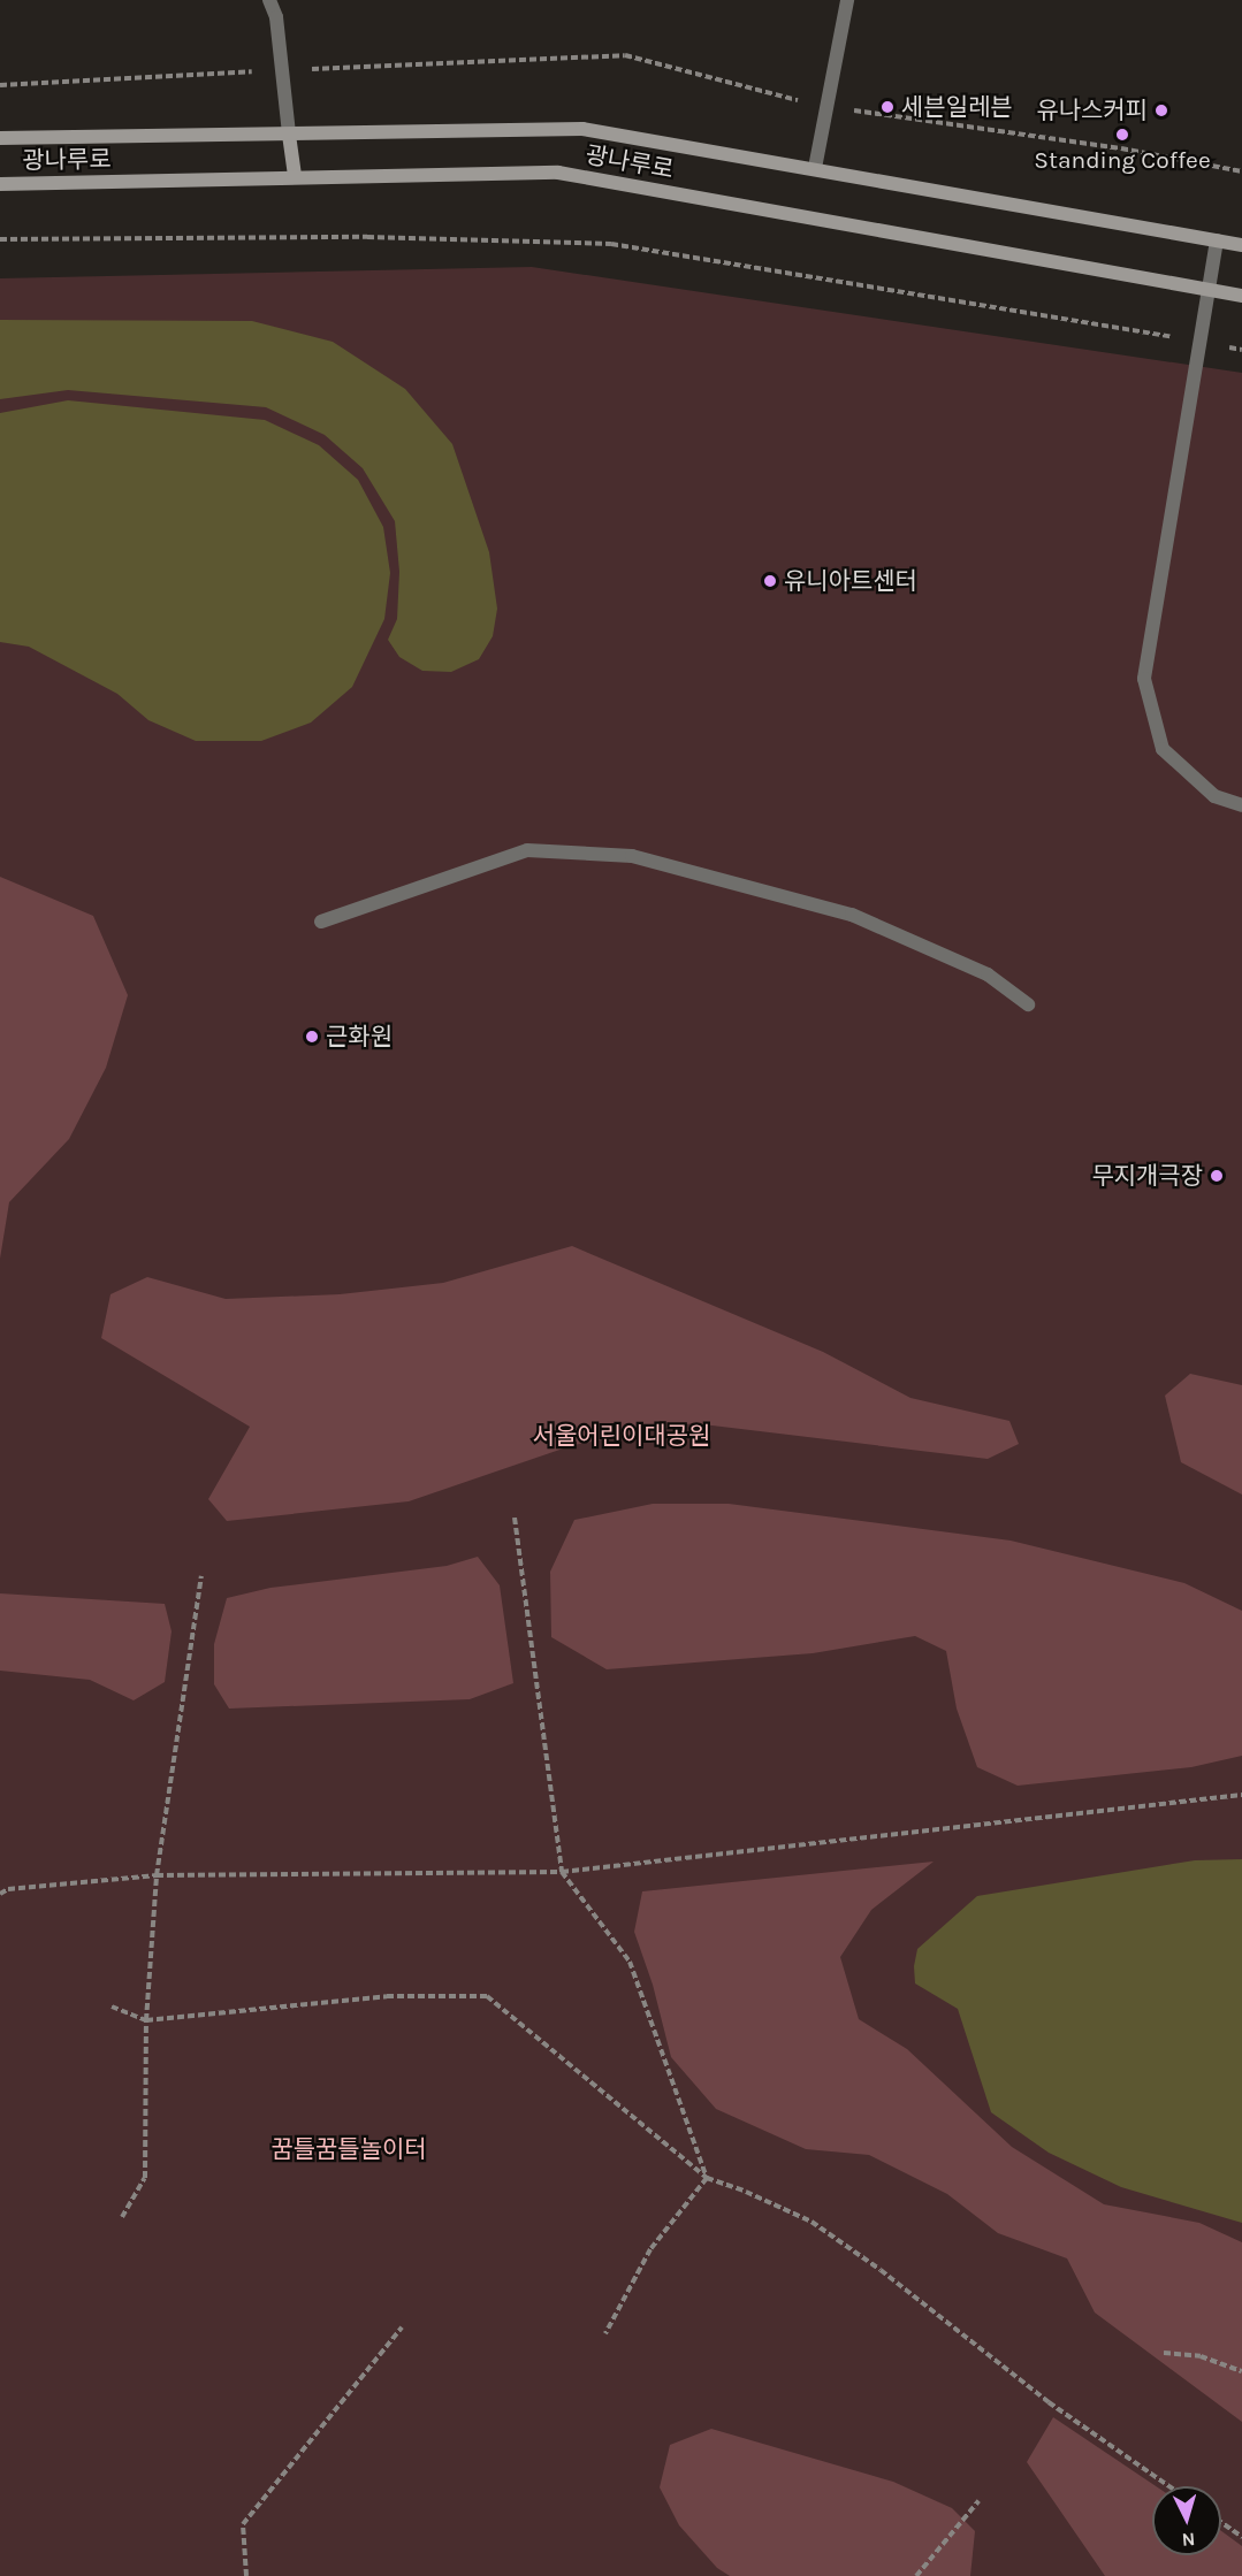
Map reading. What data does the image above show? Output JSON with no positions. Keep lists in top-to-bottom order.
{
  "streets": {
    "main road": ["광나루로"]
  },
  "parks": ["서울어린이대공원", "꿈틀꿈틀놀이터"],
  "places": [
    "세븐일레븐",
    "유나스커피",
    "Standing Coffee",
    "유니아트센터",
    "근화원",
    "무지개극장"
  ],
  "north": "bottom"
}
